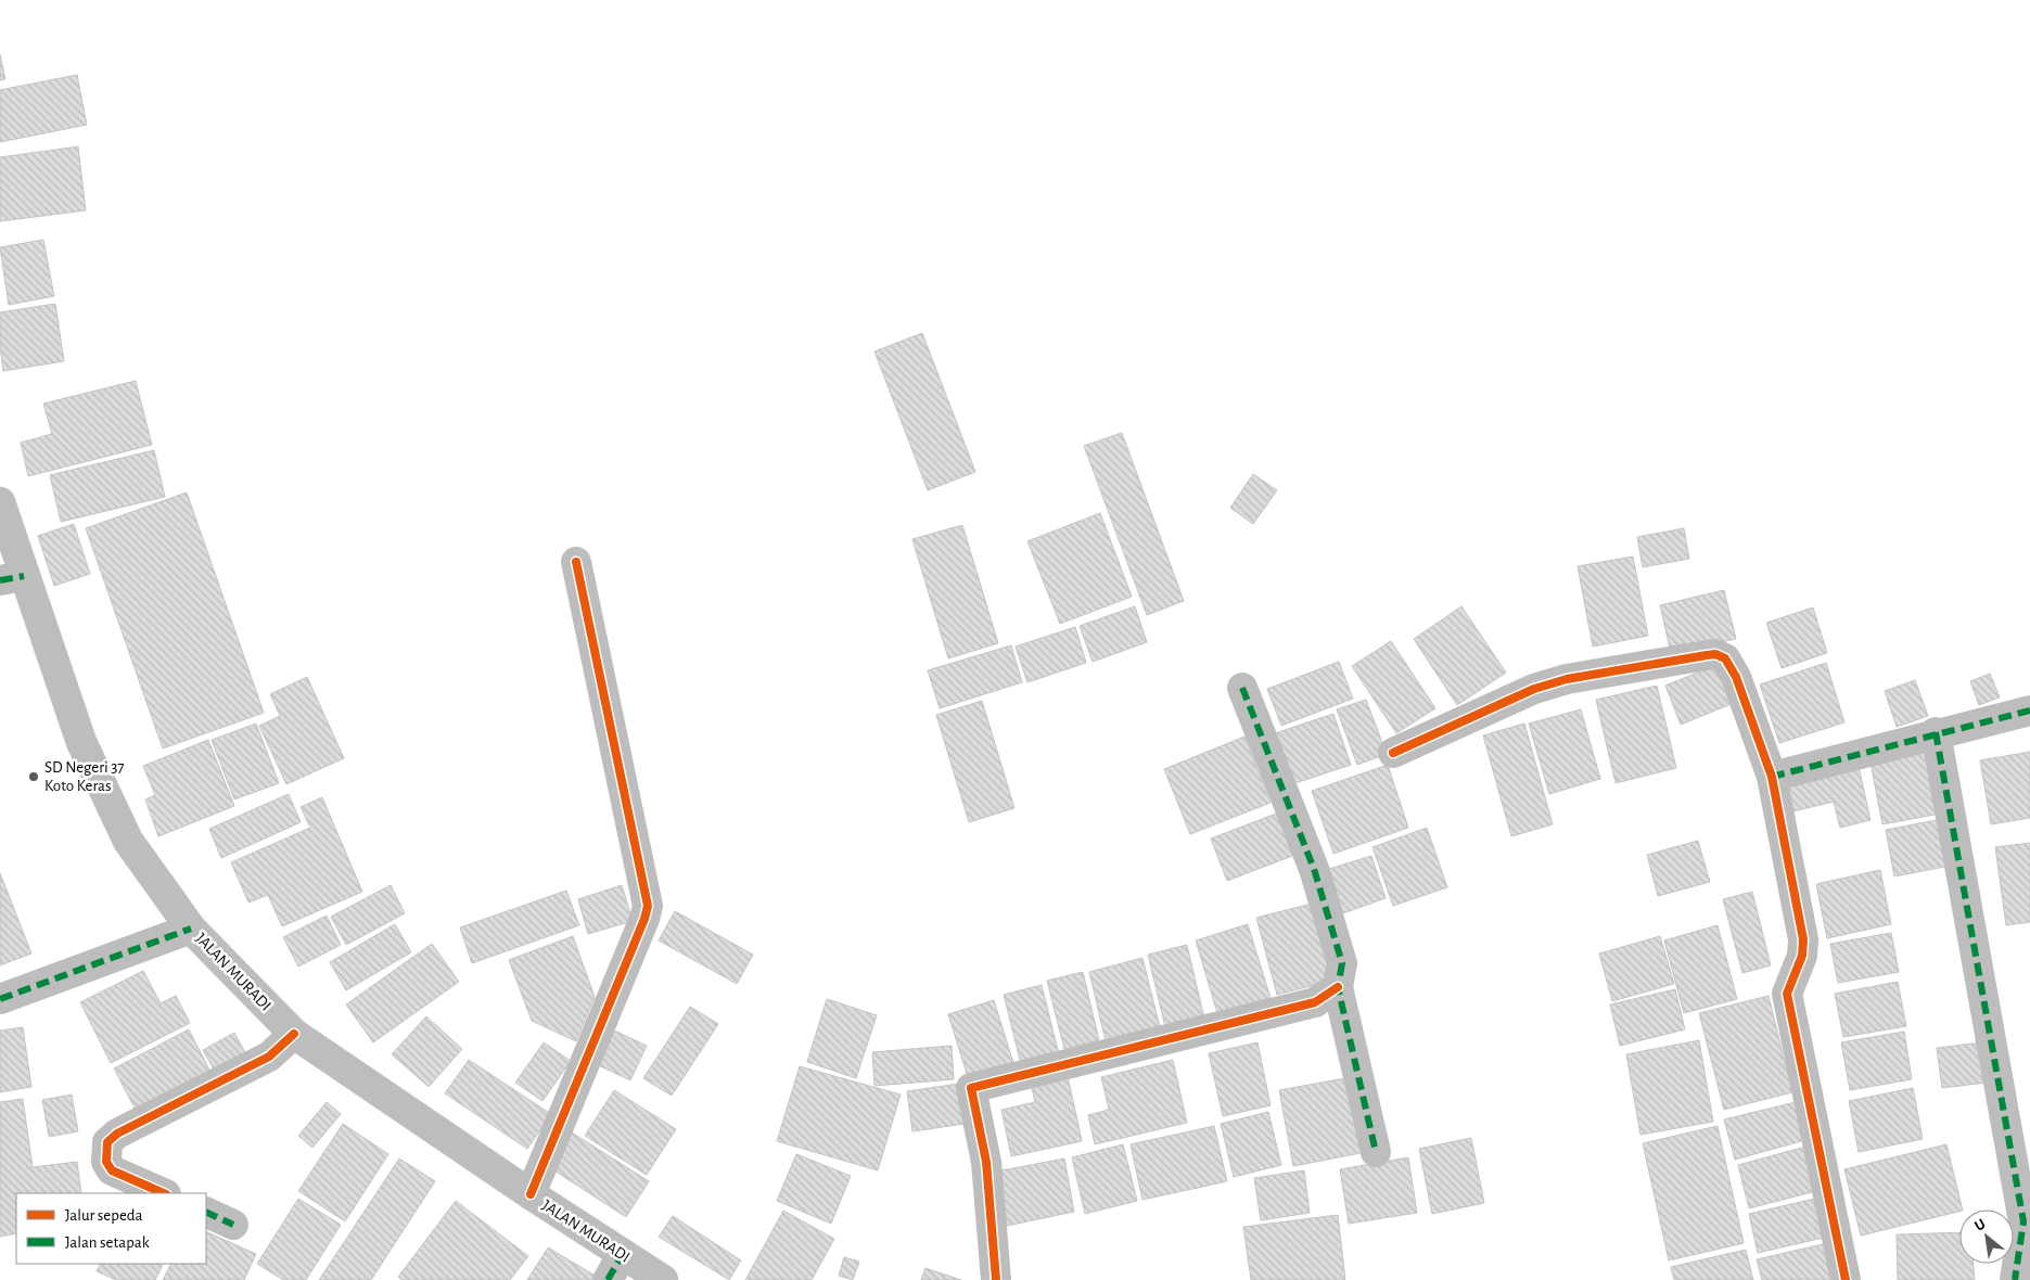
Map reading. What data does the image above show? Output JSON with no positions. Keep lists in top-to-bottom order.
{
  "streets": {
    "main road": ["JALAN MURADI"]
  },
  "places": ["SD Negeri 37 Koto Keras"],
  "legend": ["Jalur sepeda", "Jalan setapak"],
  "north": "top left"
}
